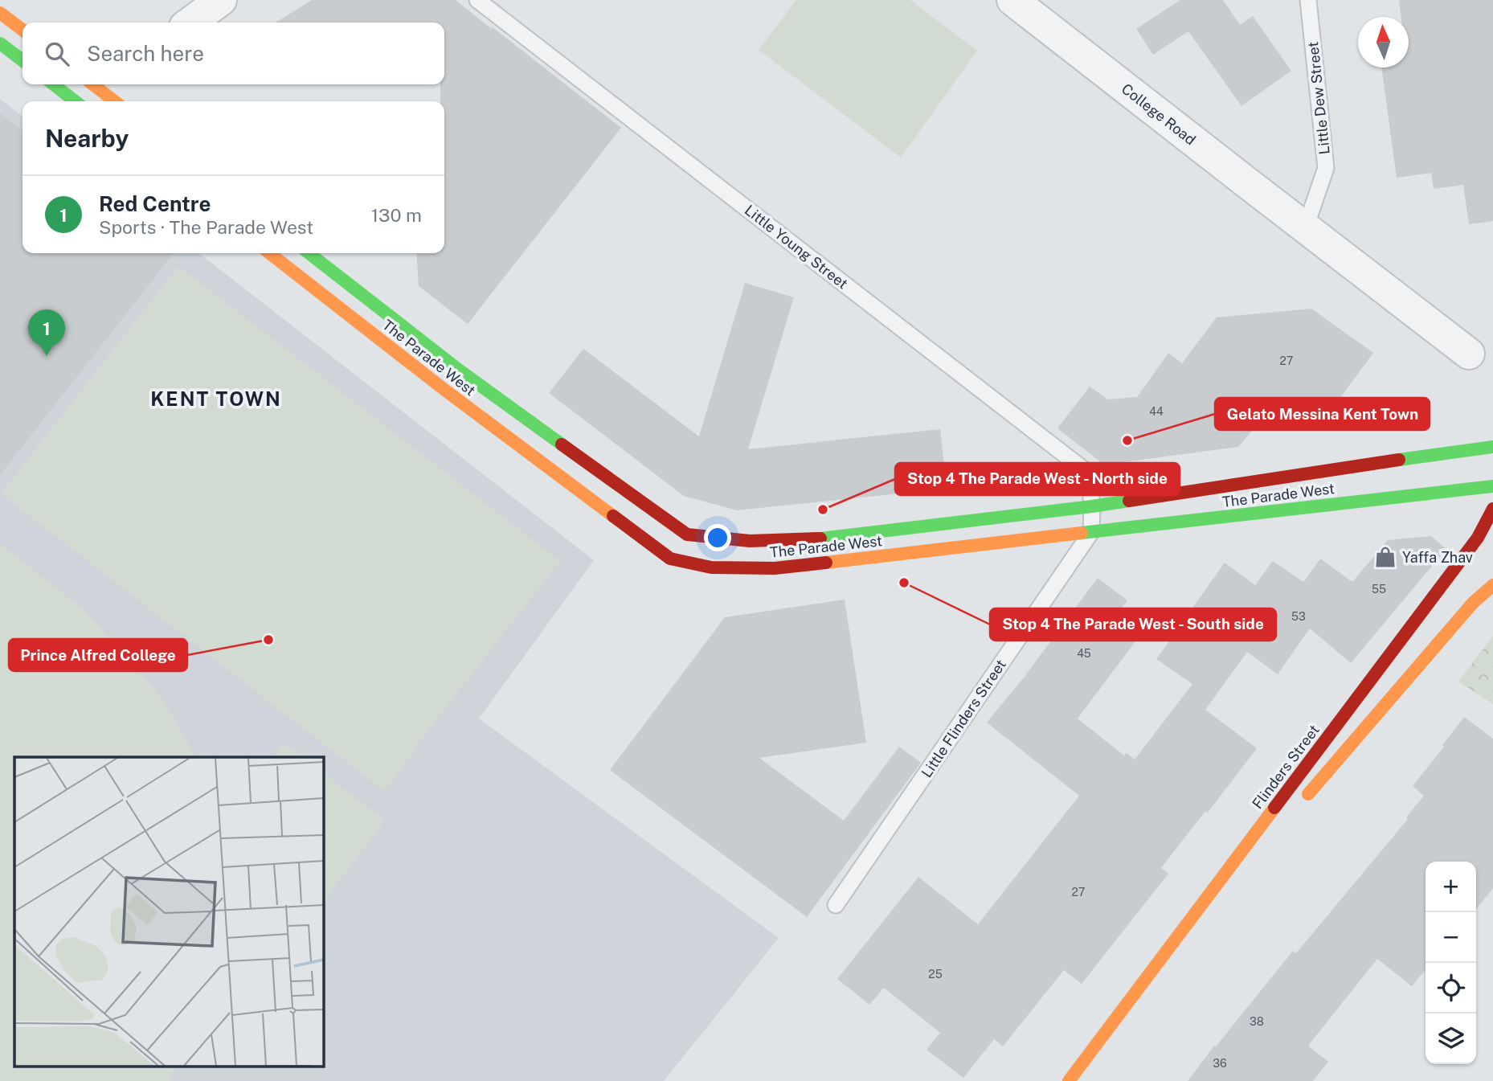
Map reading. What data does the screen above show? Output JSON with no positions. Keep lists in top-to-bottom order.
{
  "streets": {
    "street": ["College Road", "The Parade West", "Flinders Street"],
    "lane": ["Little Dew Street", "Little Young Street", "Little Flinders Street"]
  },
  "crossings": [
    ["Little Dew Street", "College Road"],
    ["Little Young Street", "The Parade West"],
    ["Little Young Street", "Little Flinders Street"],
    ["The Parade West", "Little Flinders Street"]
  ],
  "districts": ["KENT TOWN"],
  "places": {
    "other": [
      "Gelato Messina Kent Town",
      "Stop 4 The Parade West - North side",
      "Stop 4 The Parade West - South side",
      "Prince Alfred College"
    ],
    "shop": ["Yaffa Zhav"]
  },
  "house_numbers": [
    "27",
    "44",
    "55",
    "53",
    "45",
    "27",
    "25",
    "38",
    "36"
  ],
  "north": "top",
  "page": {
    "search": "Search here",
    "heading": "Nearby",
    "list": [
      {
        "mark": "1",
        "name": "Red Centre",
        "note": "Sports · The Parade West",
        "value": "130 m"
      }
    ],
    "pins": "1",
    "map_buttons": ["+", "−"]
  }
}
